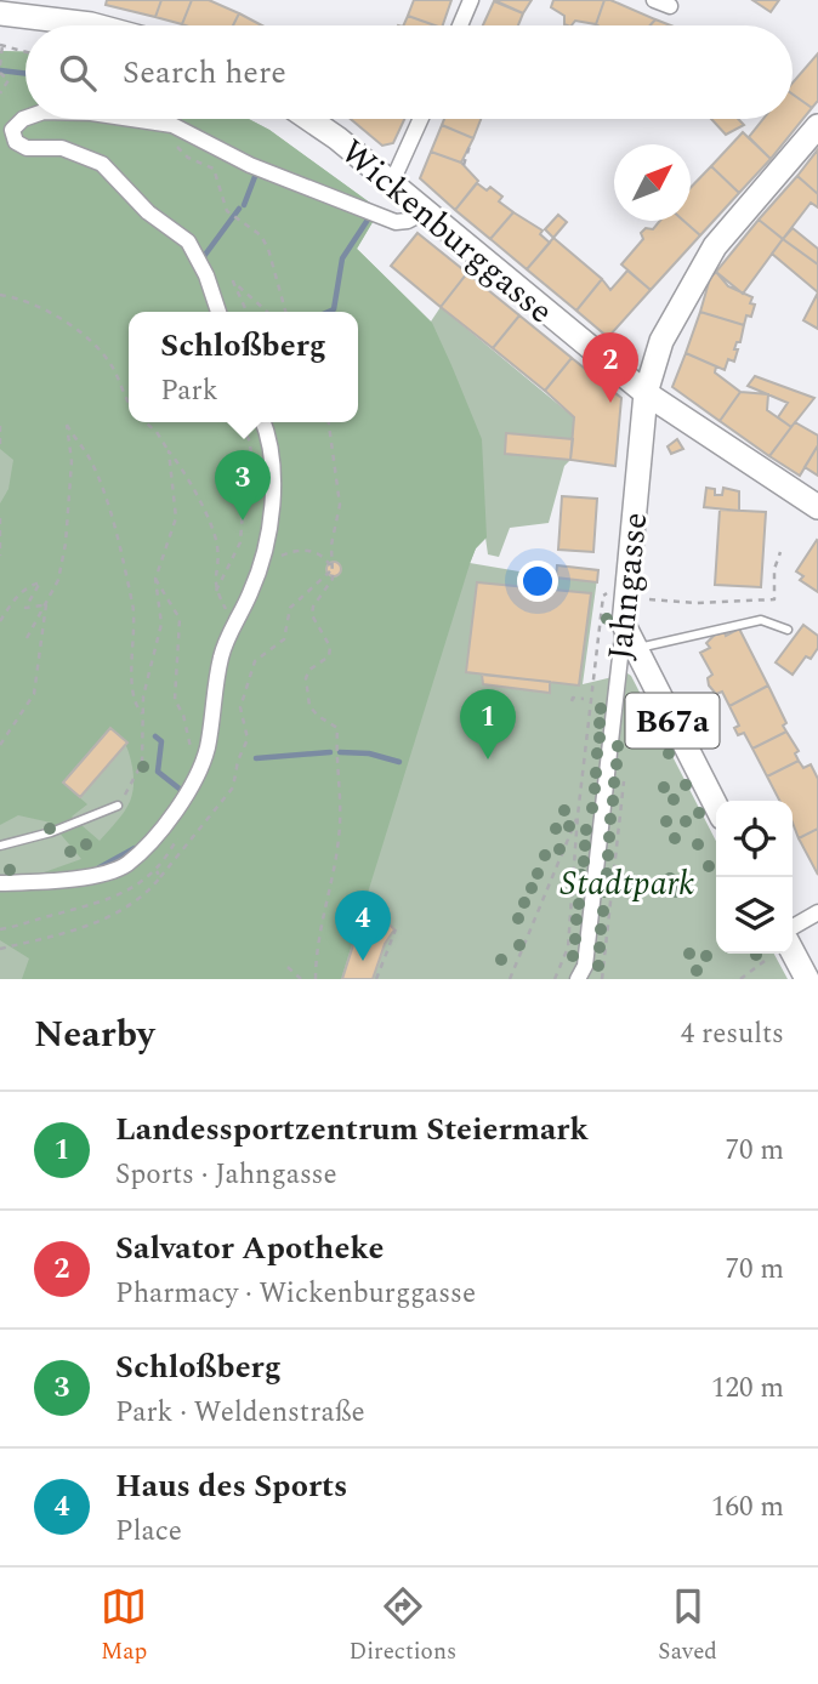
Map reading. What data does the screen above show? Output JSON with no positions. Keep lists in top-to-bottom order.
{
  "streets": {
    "main road": ["Wickenburggasse", "Jahngasse", "B67a"]
  },
  "crossings": [
    ["Wickenburggasse", "Jahngasse"],
    ["Jahngasse", "B67a"]
  ],
  "parks": ["Stadtpark"],
  "north": "top right",
  "page": {
    "search": "Search here",
    "popup": ["Schloßberg", "Park"],
    "pins": [
      "2",
      "3",
      "1",
      "4"
    ],
    "heading": ["Nearby", "4 results"],
    "list": [
      {
        "mark": "1",
        "name": "Landessportzentrum Steiermark",
        "note": "Sports · Jahngasse",
        "value": "70 m"
      },
      {
        "mark": "2",
        "name": "Salvator Apotheke",
        "note": "Pharmacy · Wickenburggasse",
        "value": "70 m"
      },
      {
        "mark": "3",
        "name": "Schloßberg",
        "note": "Park · Weldenstraße",
        "value": "120 m"
      },
      {
        "mark": "4",
        "name": "Haus des Sports",
        "note": "Place",
        "value": "160 m"
      }
    ],
    "nav": ["Map", "Directions", "Saved"]
  }
}
